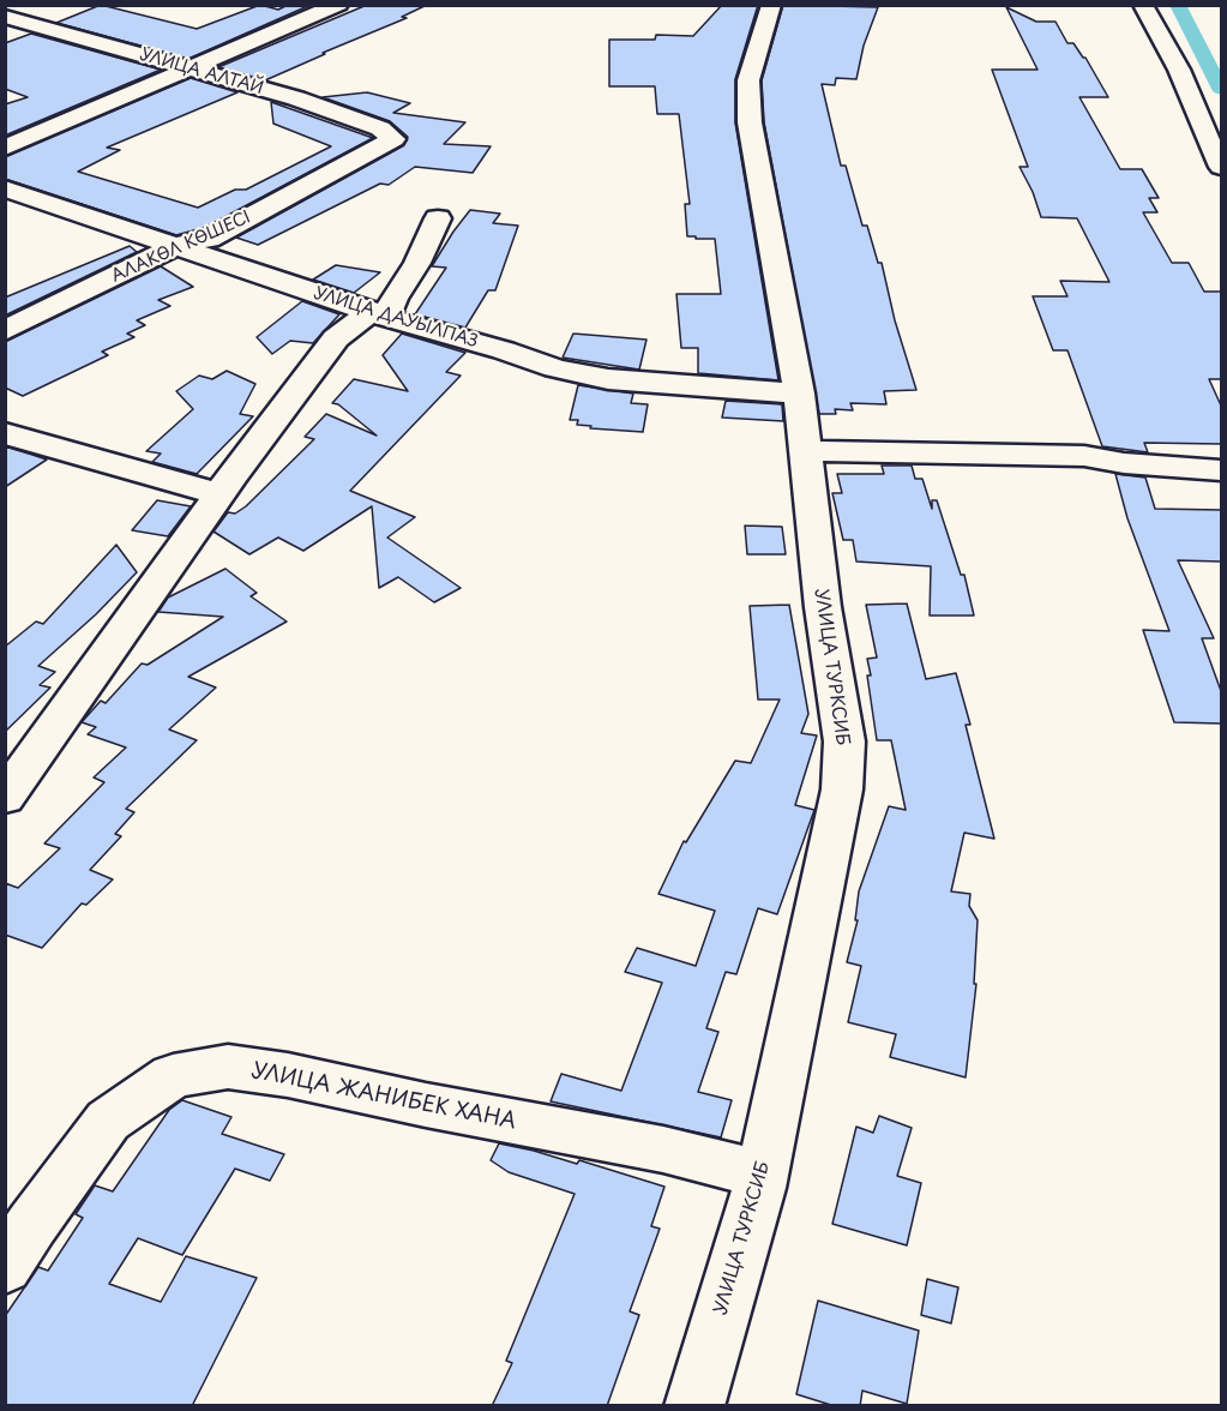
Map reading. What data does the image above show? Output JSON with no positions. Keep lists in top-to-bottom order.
{
  "streets": {
    "street": [
      "УЛИЦА АЛТАЙ",
      "АЛАКӨЛ КӨШЕСІ",
      "УЛИЦА ДАУЫЛПАЗ",
      "УЛИЦА ТУРКСИБ",
      "УЛИЦА ЖАНИБЕК ХАНА"
    ]
  },
  "crossings": [
    ["УЛИЦА АЛТАЙ", "АЛАКӨЛ КӨШЕСІ"],
    ["АЛАКӨЛ КӨШЕСІ", "УЛИЦА ДАУЫЛПАЗ"],
    ["УЛИЦА ДАУЫЛПАЗ", "УЛИЦА ТУРКСИБ"],
    ["УЛИЦА ТУРКСИБ", "УЛИЦА ЖАНИБЕК ХАНА"]
  ]
}
